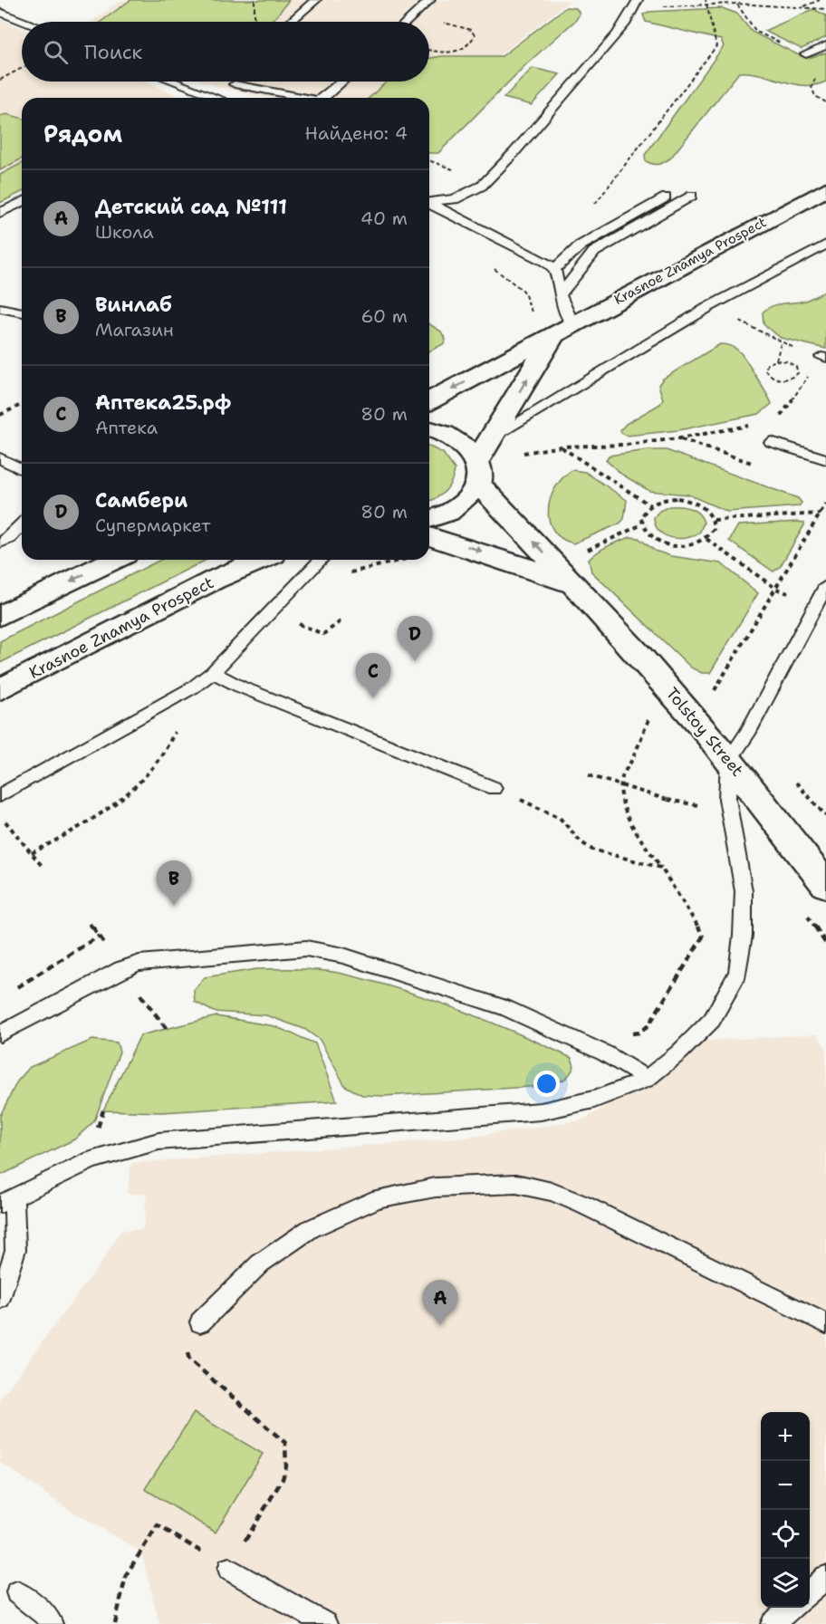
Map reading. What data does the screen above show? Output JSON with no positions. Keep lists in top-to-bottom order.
{
  "streets": {
    "main road": ["Krasnoe Znamya Prospect", "Tolstoy Street"]
  },
  "page": {
    "search": "Поиск",
    "heading": ["Рядом", "Найдено: 4"],
    "list": [
      {
        "mark": "A",
        "name": "Детский сад №111",
        "note": "Школа",
        "value": "40 m"
      },
      {
        "mark": "B",
        "name": "Винлаб",
        "note": "Магазин",
        "value": "60 m"
      },
      {
        "mark": "C",
        "name": "Аптека25.рф",
        "note": "Аптека",
        "value": "80 m"
      },
      {
        "mark": "D",
        "name": "Самбери",
        "note": "Супермаркет",
        "value": "80 m"
      }
    ],
    "pins": [
      "D",
      "C",
      "B",
      "A"
    ],
    "map_buttons": ["+", "−"]
  }
}
